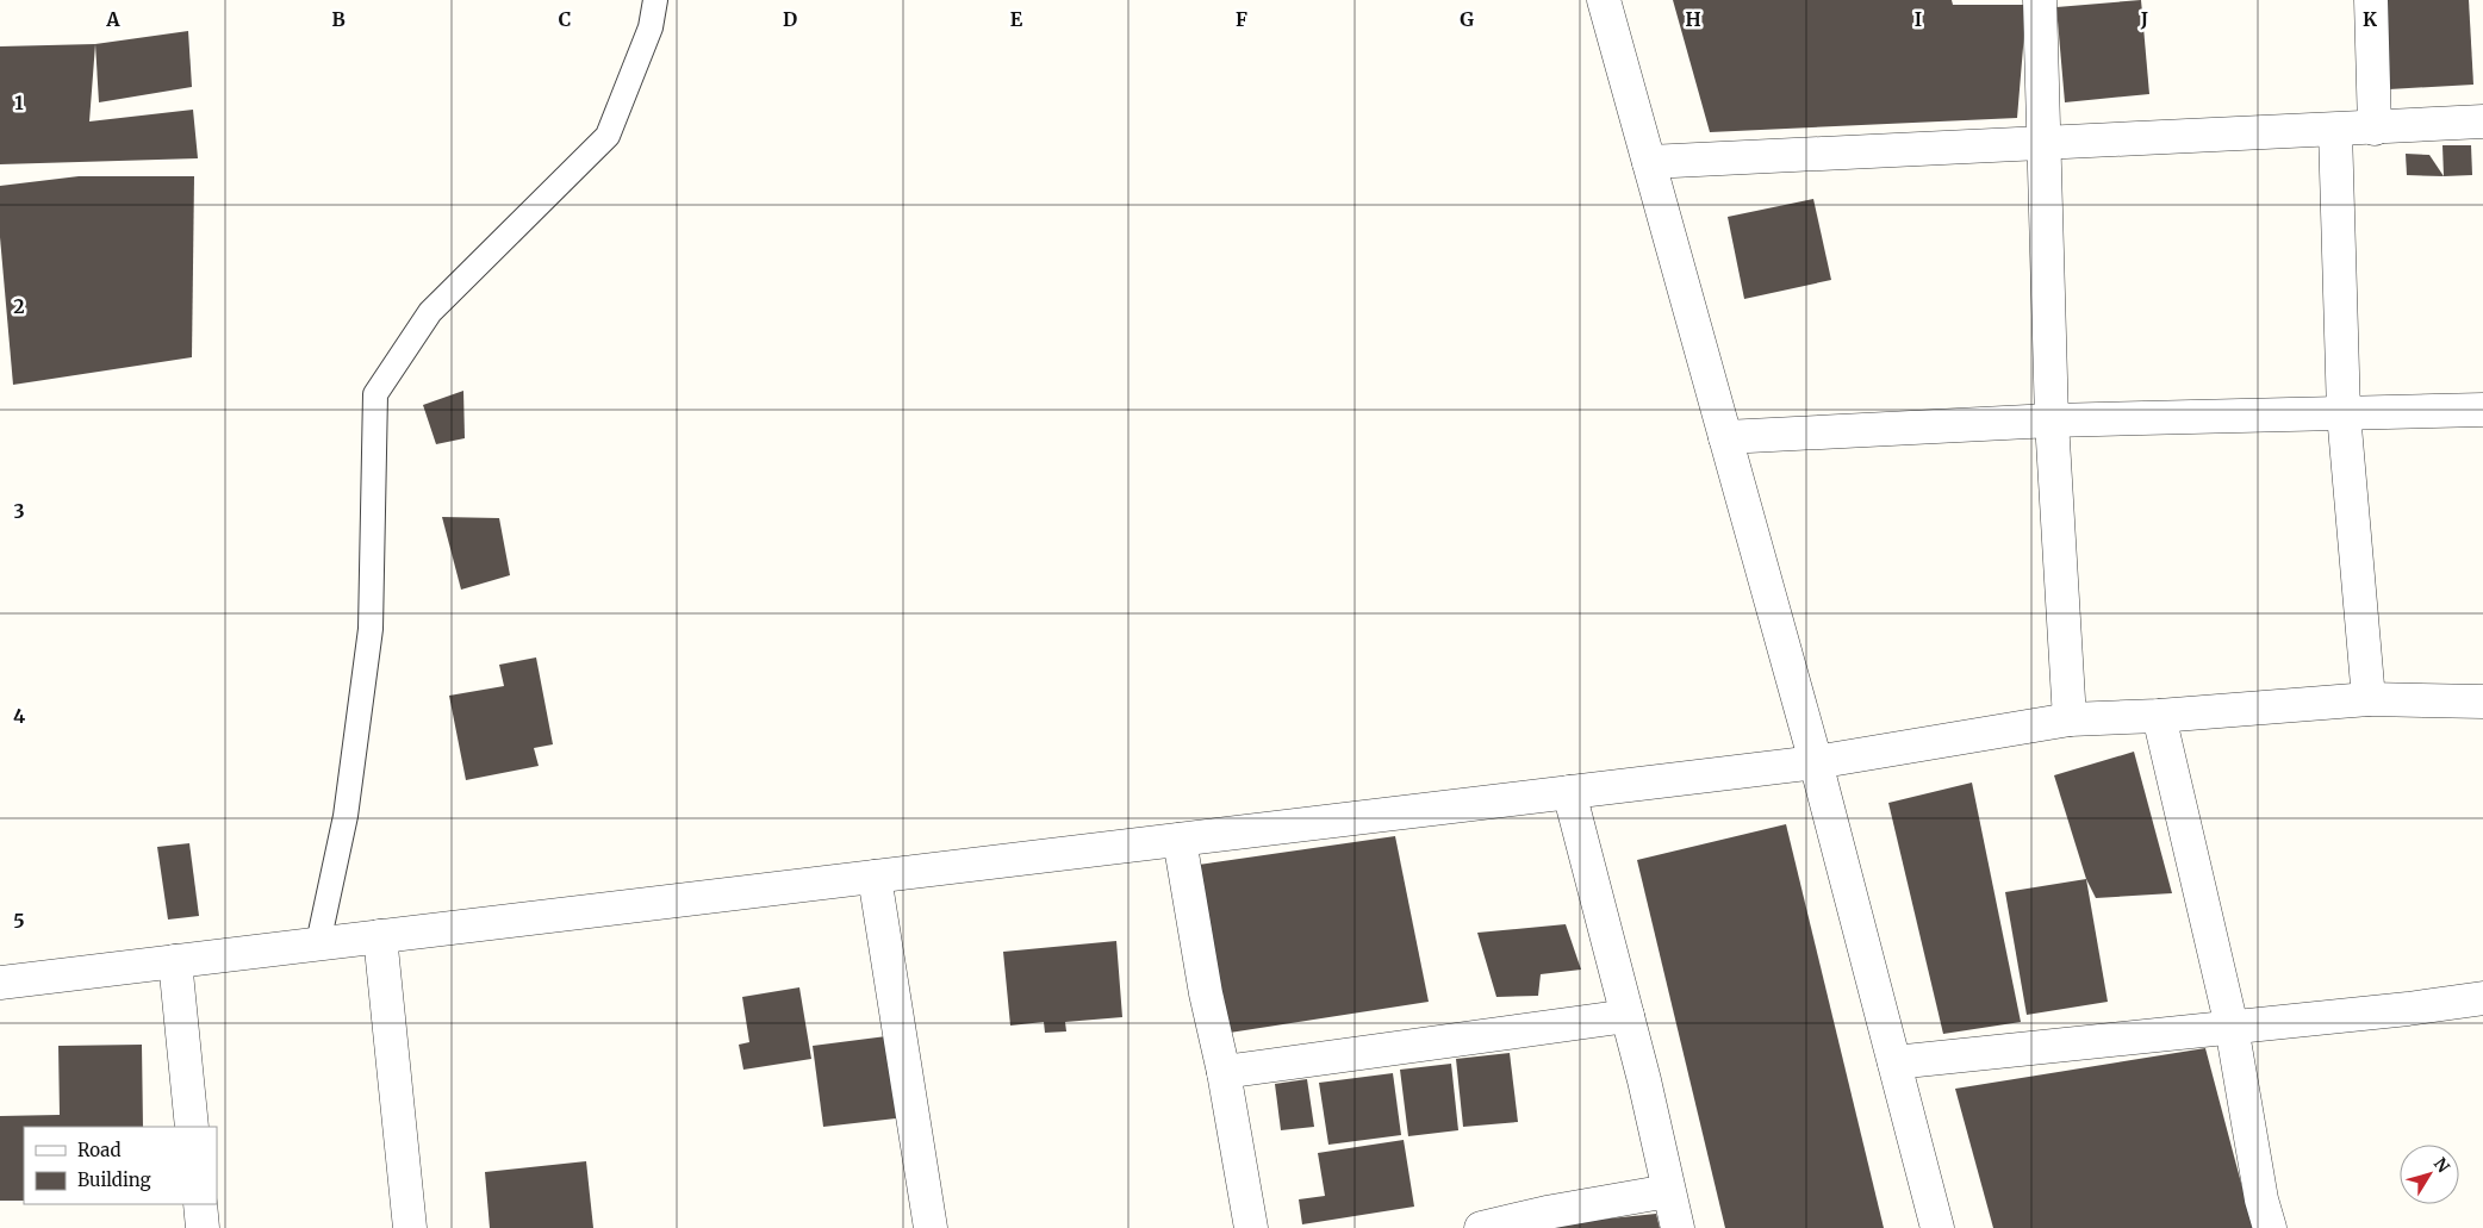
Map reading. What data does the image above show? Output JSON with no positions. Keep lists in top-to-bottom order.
{
  "legend": ["Road", "Building"],
  "north": "top right",
  "grid": {
    "columns": [
      "A",
      "B",
      "C",
      "D",
      "E",
      "F",
      "G",
      "H",
      "I",
      "J",
      "K"
    ],
    "rows": [
      "1",
      "2",
      "3",
      "4",
      "5"
    ]
  }
}
